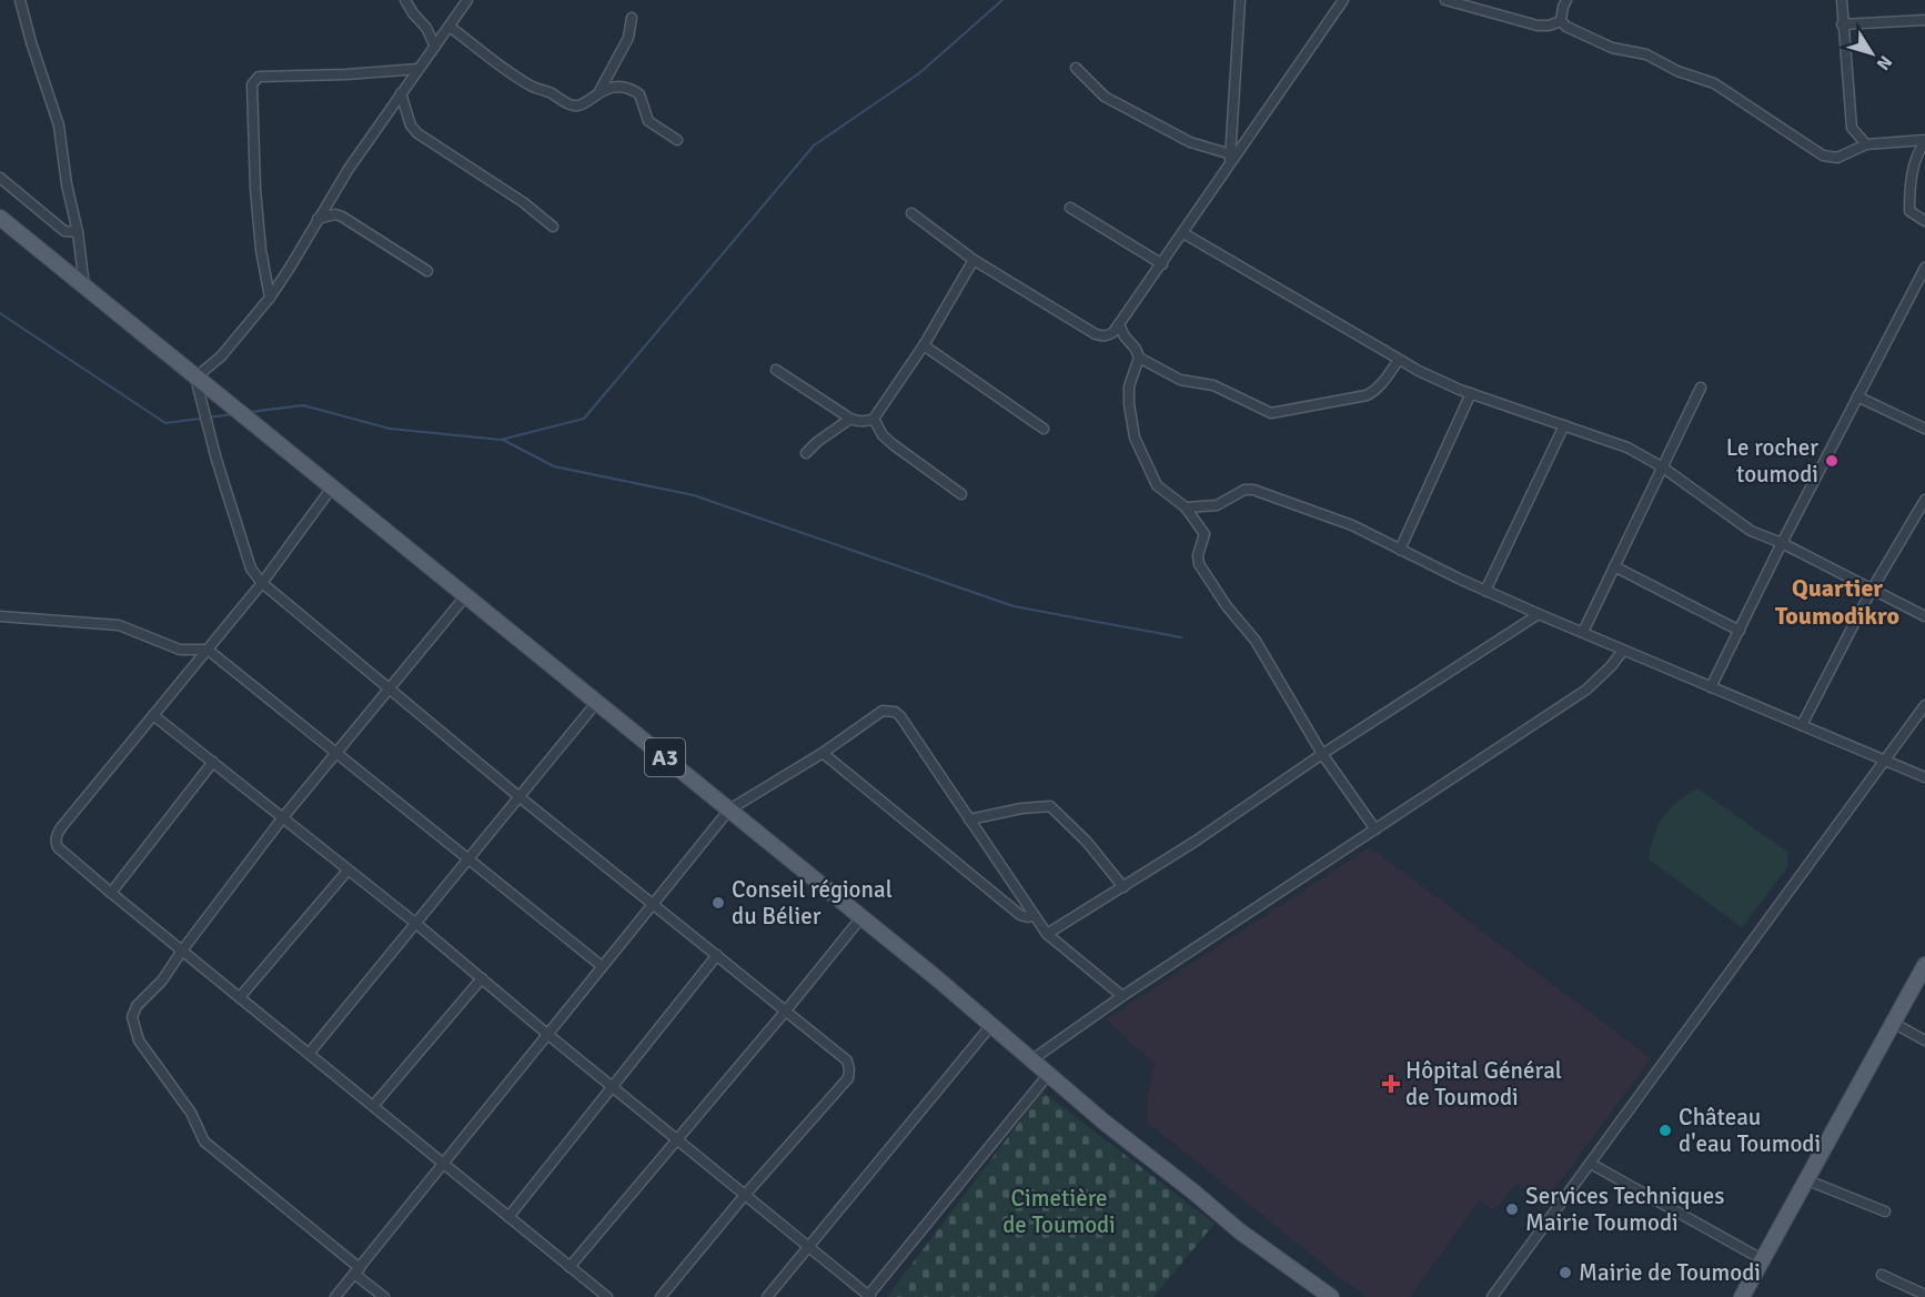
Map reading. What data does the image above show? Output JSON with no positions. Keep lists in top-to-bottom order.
{
  "streets": {
    "main road": ["A3"]
  },
  "districts": ["Quartier Toumodikro"],
  "parks": ["Cimetière de Toumodi"],
  "places": {
    "other": [
      "Le rocher toumodi",
      "Conseil régional du Bélier",
      "Château d'eau Toumodi",
      "Services Techniques Mairie Toumodi",
      "Mairie de Toumodi"
    ],
    "health": ["Hôpital Général de Toumodi"]
  },
  "north": "bottom right"
}
